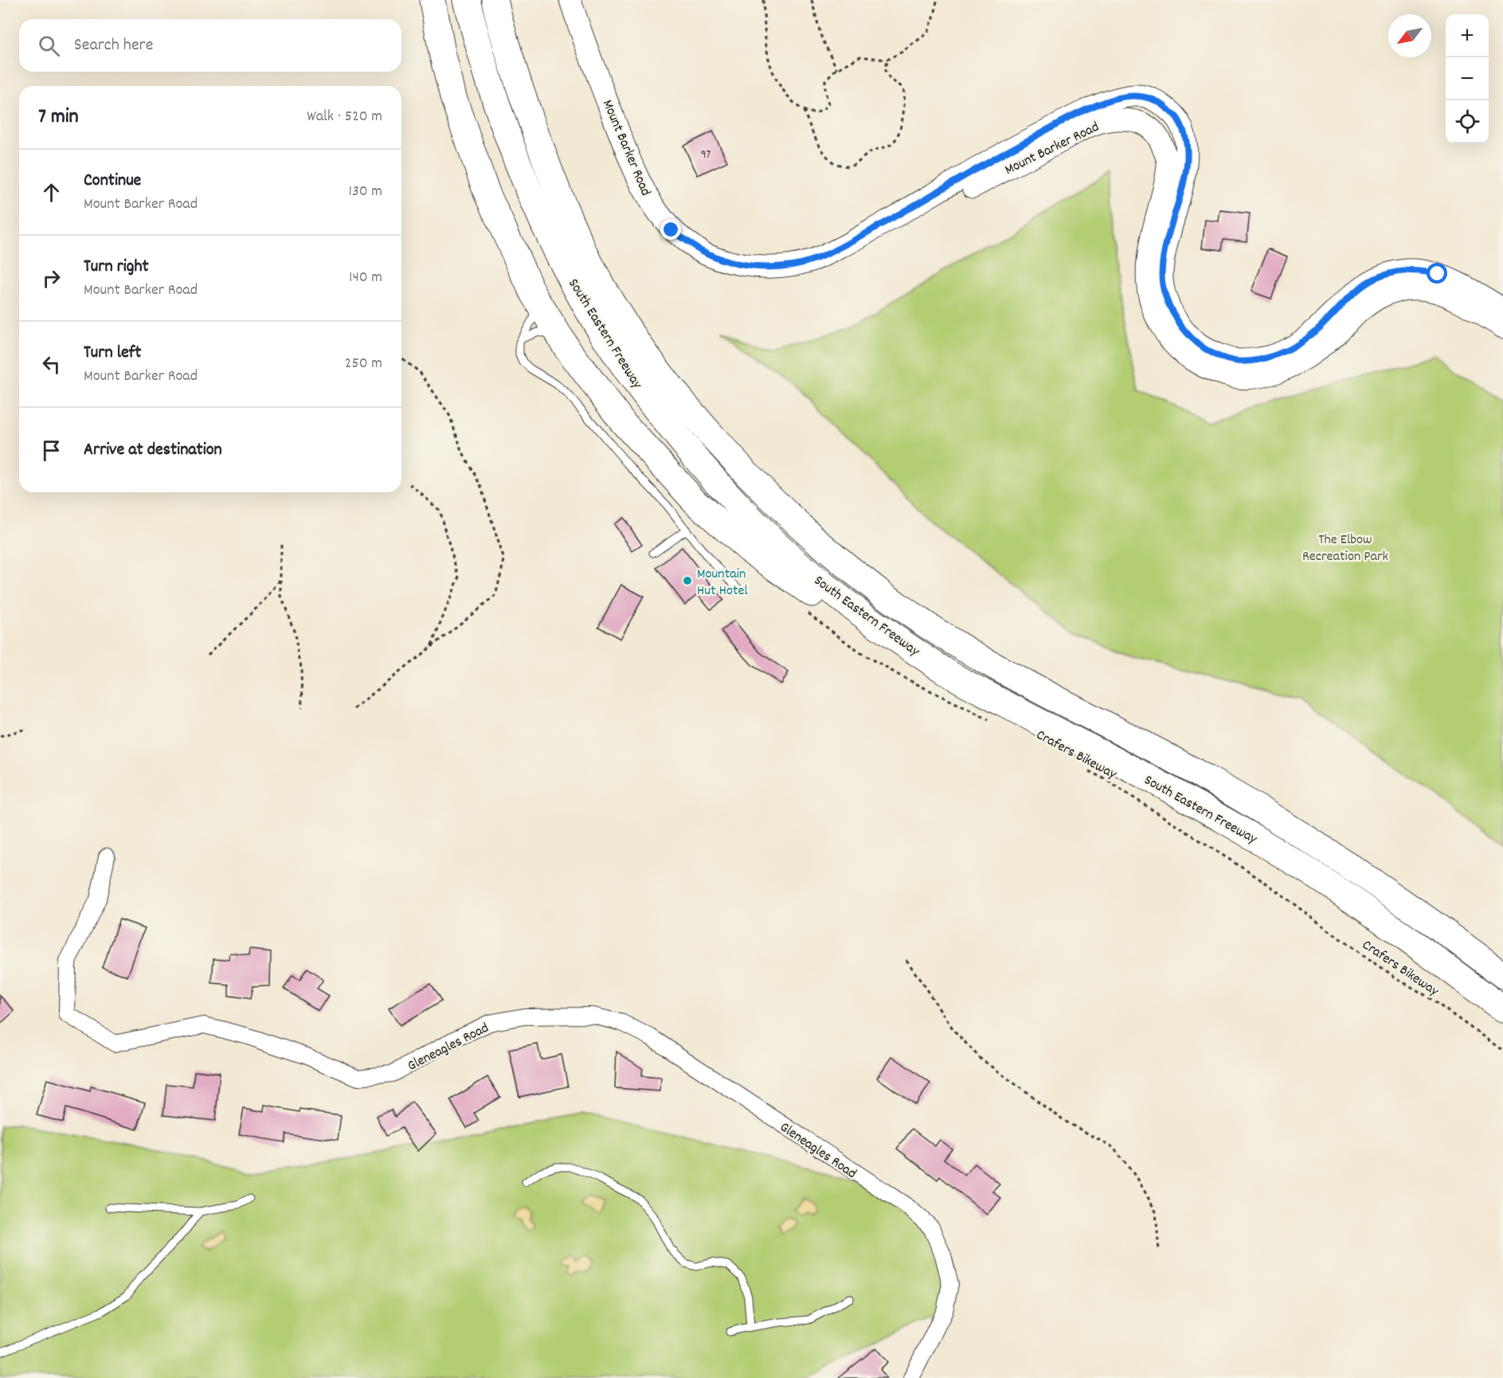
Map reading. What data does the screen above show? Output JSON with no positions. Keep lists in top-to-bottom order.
{
  "streets": {
    "highway": ["South Eastern Freeway"],
    "main road": ["Mount Barker Road"],
    "street": ["Gleneagles Road"],
    "path": ["Crafers Bikeway"]
  },
  "parks": ["The Elbow Recreation Park"],
  "places": ["Mountain Hut Hotel"],
  "house_numbers": ["97"],
  "north": "bottom left",
  "page": {
    "map_buttons": ["+", "−"],
    "search": "Search here",
    "heading": ["7 min", "Walk · 520 m"],
    "list": [
      ["Continue", "Mount Barker Road", "130 m"],
      ["Turn right", "Mount Barker Road", "140 m"],
      ["Turn left", "Mount Barker Road", "250 m"],
      "Arrive at destination"
    ]
  }
}
